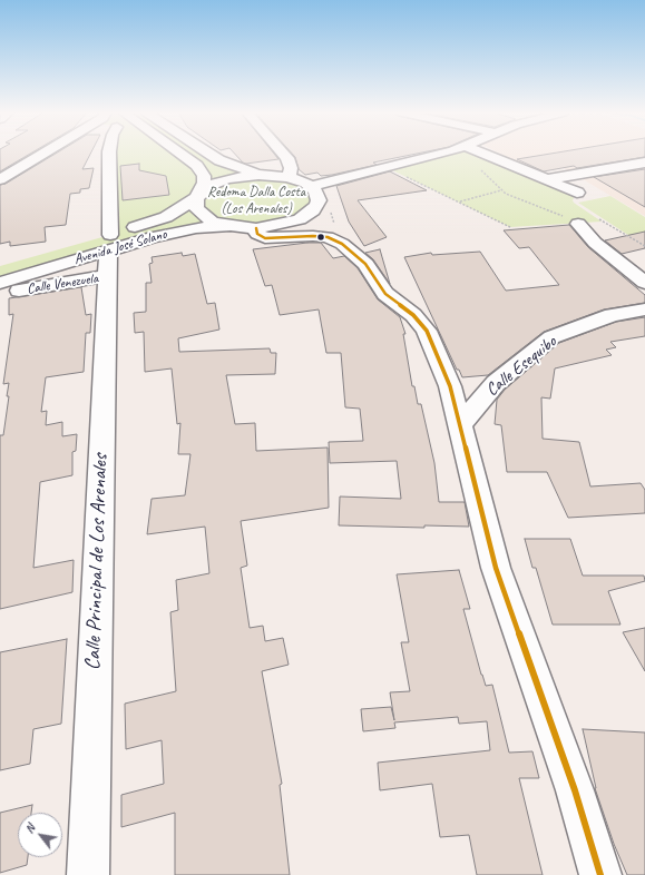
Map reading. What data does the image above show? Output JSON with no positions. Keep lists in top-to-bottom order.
{
  "streets": {
    "street": [
      "Avenida José Solano",
      "Calle Venezuela",
      "Calle Esequibo",
      "Calle Principal de Los Arenales"
    ]
  },
  "crossings": [
    ["Avenida José Solano", "Calle Venezuela"],
    ["Avenida José Solano", "Calle Principal de Los Arenales"],
    ["Calle Venezuela", "Calle Principal de Los Arenales"]
  ],
  "parks": ["Redoma Dalla Costa (Los Arenales)"],
  "north": "top left"
}
